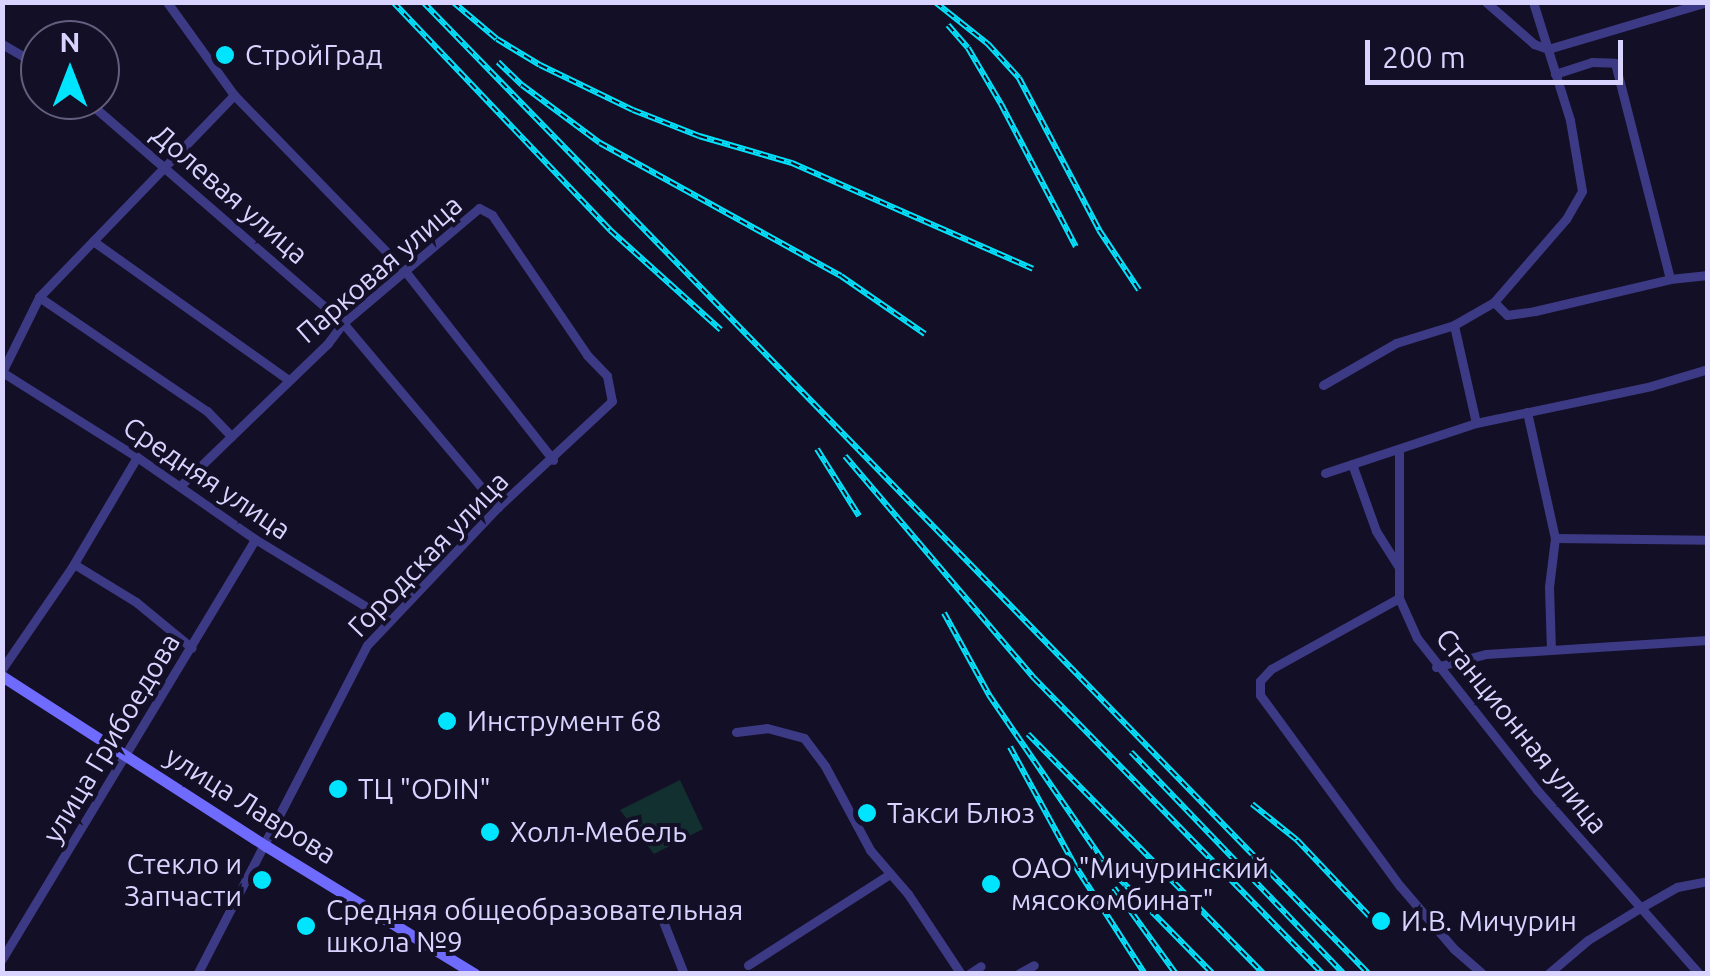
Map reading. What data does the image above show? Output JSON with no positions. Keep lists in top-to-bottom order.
{
  "streets": {
    "main road": ["улица Лаврова"],
    "street": [
      "Долевая улица",
      "Парковая улица",
      "Средняя улица",
      "Городская улица",
      "Станционная улица",
      "улица Грибоедова"
    ]
  },
  "crossings": [
    ["Долевая улица", "Парковая улица"],
    ["Долевая улица", "Городская улица"],
    ["Парковая улица", "Средняя улица"],
    ["Парковая улица", "Городская улица"],
    ["Средняя улица", "Городская улица"],
    ["Средняя улица", "улица Грибоедова"],
    ["Городская улица", "улица Лаврова"],
    ["улица Грибоедова", "улица Лаврова"]
  ],
  "places": [
    "СтройГрад",
    "Инструмент 68",
    "ТЦ \"ODIN\"",
    "Такси Блюз",
    "Холл-Мебель",
    "Стекло и Запчасти",
    "ОАО \"Мичуринский мясокомбинат\"",
    "И.В. Мичурин",
    "Средняя общеобразовательная школа №9"
  ],
  "scale_bar": "200 m",
  "north": "top"
}
